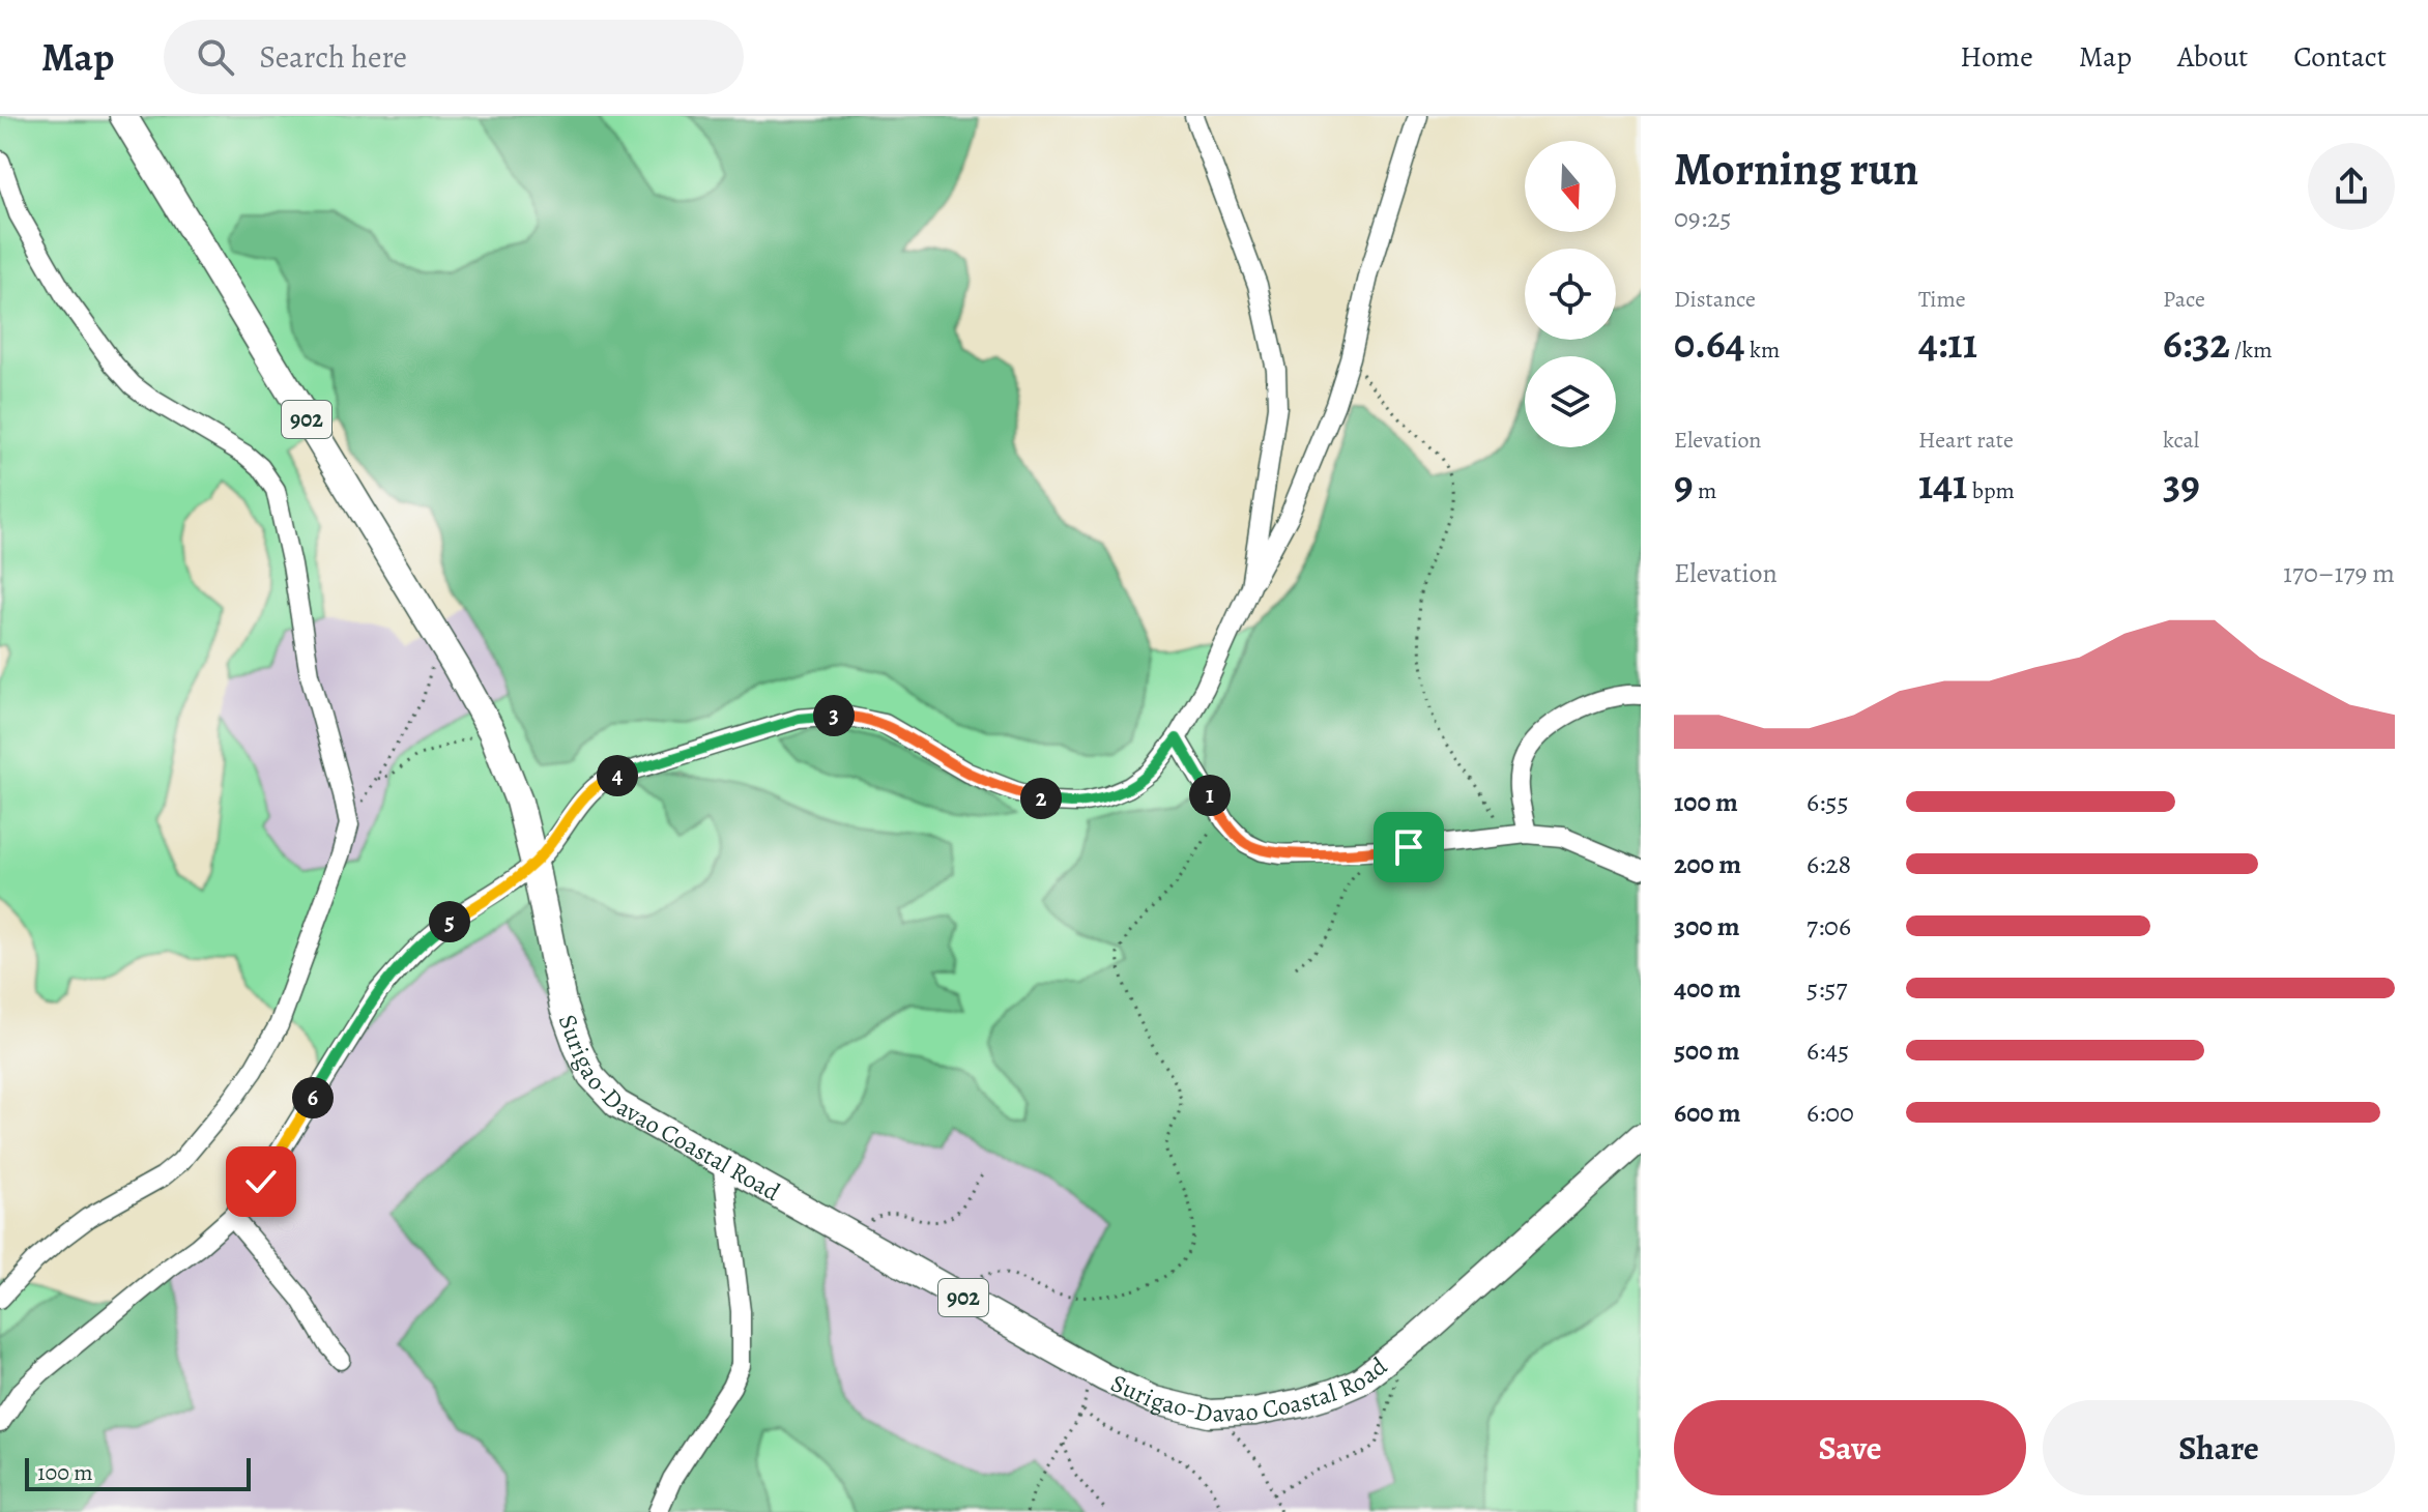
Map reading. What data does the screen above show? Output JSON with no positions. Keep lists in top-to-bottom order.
{
  "streets": {
    "highway": ["902", "Surigao-Davao Coastal Road"]
  },
  "scale_bar": "100 m",
  "north": "bottom",
  "page": {
    "header": "Map",
    "search": "Search here",
    "nav": [
      "Home",
      "Map",
      "About",
      "Contact"
    ],
    "heading": ["Morning run", "09:25"],
    "stats": [
      ["Distance", "0.64 km"],
      ["Time", "4:11"],
      ["Pace", "6:32 /km"],
      ["Elevation", "9 m"],
      ["Heart rate", "141 bpm"],
      ["kcal", "39"]
    ],
    "chart": ["Elevation", "170–179 m"],
    "pins": [
      "3",
      "4",
      "1",
      "2",
      "5",
      "6"
    ],
    "list": [
      {
        "name": "100 m",
        "note": "6:55"
      },
      {
        "name": "200 m",
        "note": "6:28"
      },
      {
        "name": "300 m",
        "note": "7:06"
      },
      {
        "name": "400 m",
        "note": "5:57"
      },
      {
        "name": "500 m",
        "note": "6:45"
      },
      {
        "name": "600 m",
        "note": "6:00"
      }
    ],
    "buttons": ["Save", "Share"],
    "scale": "100 m"
  }
}
